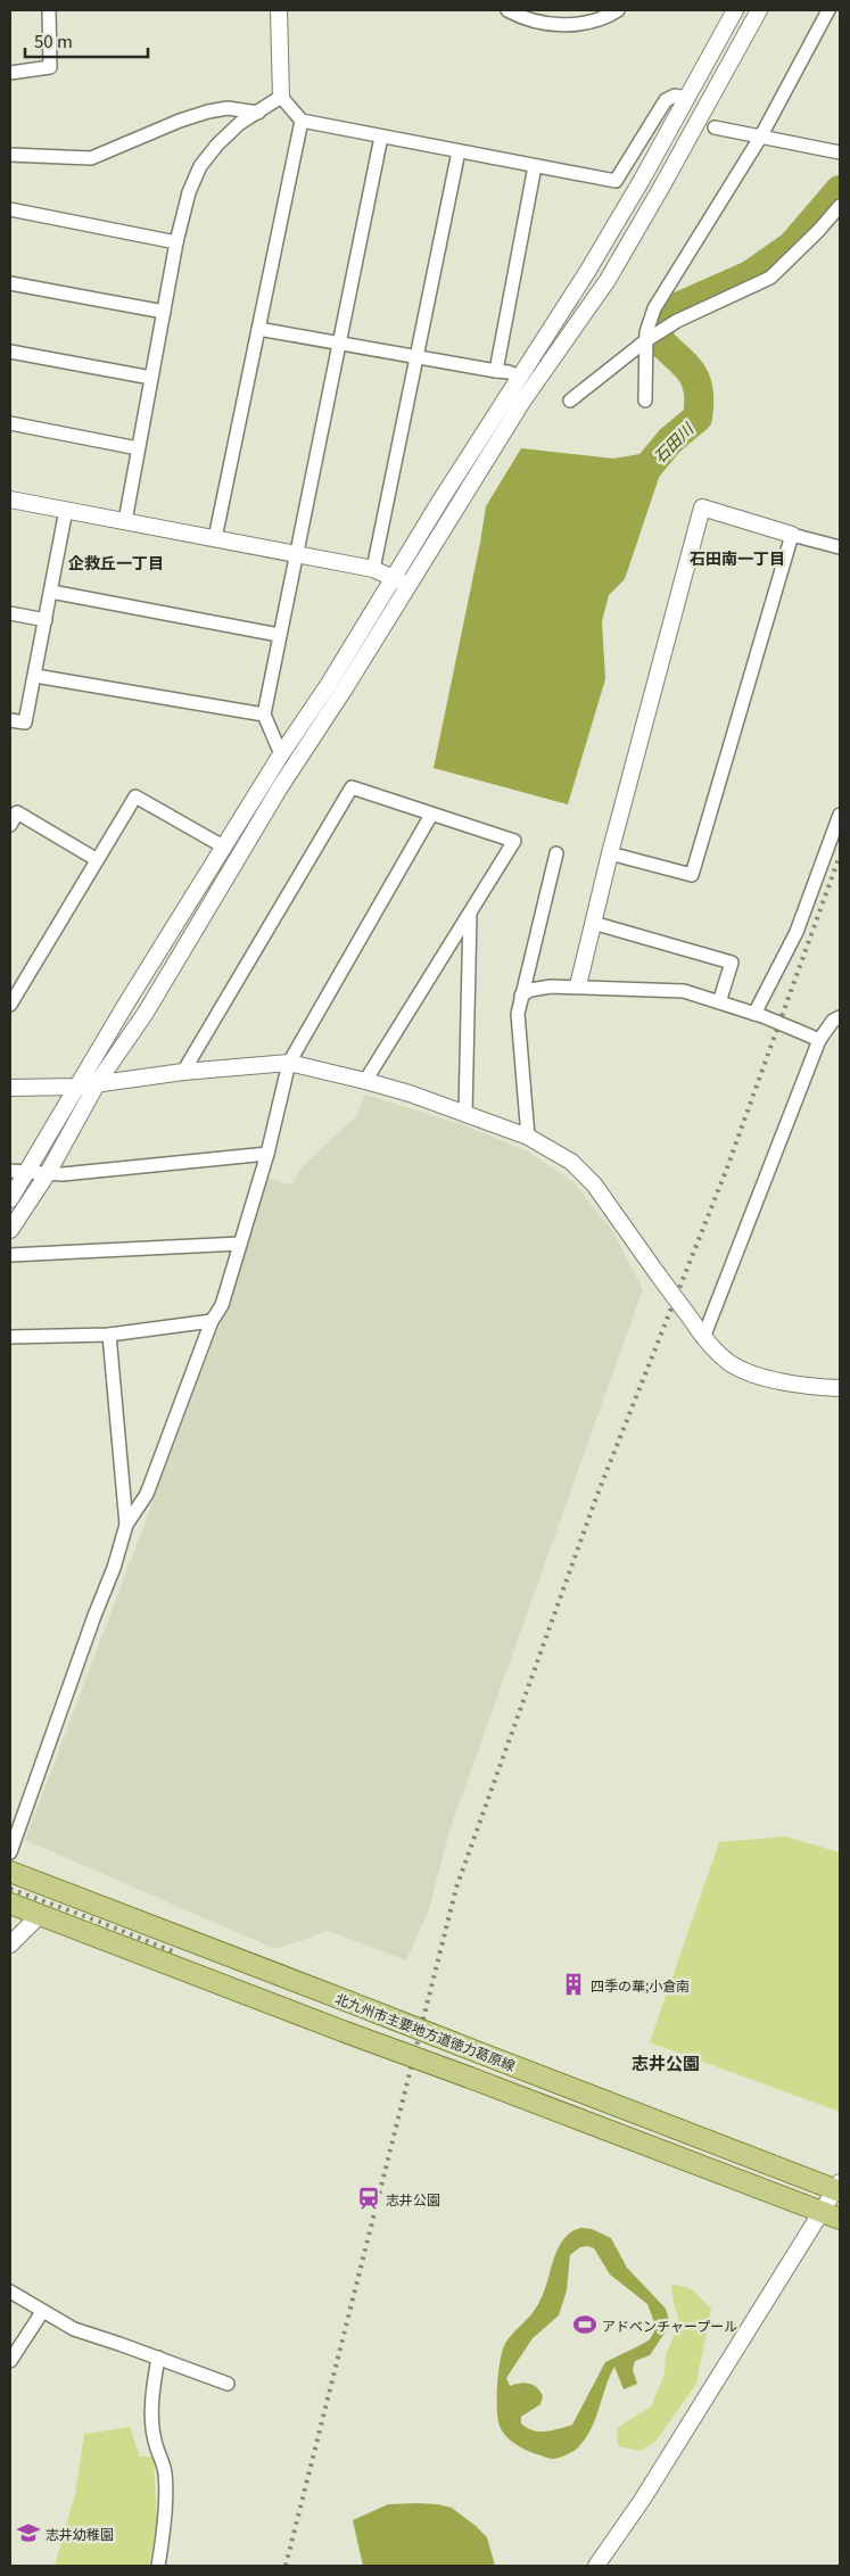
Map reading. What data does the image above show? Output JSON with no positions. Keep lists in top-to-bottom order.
{
  "streets": {
    "main road": ["北九州市主要地方道徳力葛原線"]
  },
  "districts": ["石田南一丁目", "企救丘一丁目", "志井公園"],
  "water": ["石田川"],
  "places": {
    "building": ["四季の華;小倉南"],
    "station": ["志井公園"],
    "sports": ["アドベンチャープール"],
    "school or university": ["志井幼稚園"]
  },
  "scale_bar": "50 m"
}
